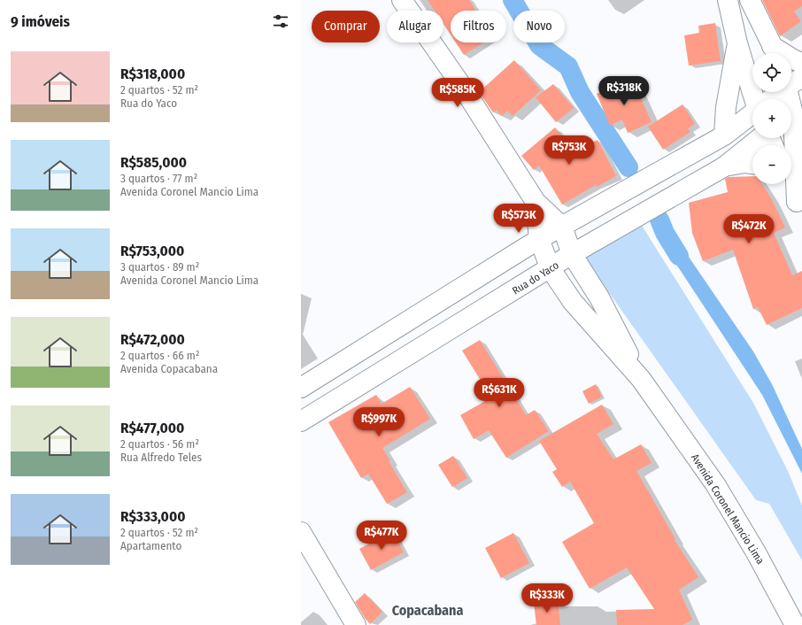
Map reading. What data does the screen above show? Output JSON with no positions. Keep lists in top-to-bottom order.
{
  "streets": {
    "street": ["Rua do Yaco", "Avenida Coronel Mancio Lima"]
  },
  "crossings": [
    ["Rua do Yaco", "Avenida Coronel Mancio Lima"]
  ],
  "districts": ["Copacabana"],
  "page": {
    "heading": "9 imóveis",
    "chip": [
      "Comprar",
      "Alugar",
      "Filtros",
      "Novo"
    ],
    "list": [
      {
        "name": "R$318,000",
        "note": "2 quartos · 52 m² · Rua do Yaco"
      },
      {
        "name": "R$585,000",
        "note": "3 quartos · 77 m² · Avenida Coronel Mancio Lima"
      },
      {
        "name": "R$753,000",
        "note": "3 quartos · 89 m² · Avenida Coronel Mancio Lima"
      },
      {
        "name": "R$472,000",
        "note": "2 quartos · 66 m² · Avenida Copacabana"
      },
      {
        "name": "R$477,000",
        "note": "2 quartos · 56 m² · Rua Alfredo Teles"
      },
      {
        "name": "R$333,000",
        "note": "2 quartos · 52 m² · Apartamento"
      }
    ],
    "map_buttons": ["+", "−"],
    "price": [
      "R$318K",
      "R$585K",
      "R$753K",
      "R$573K",
      "R$472K",
      "R$631K",
      "R$997K",
      "R$477K",
      "R$333K"
    ]
  }
}
